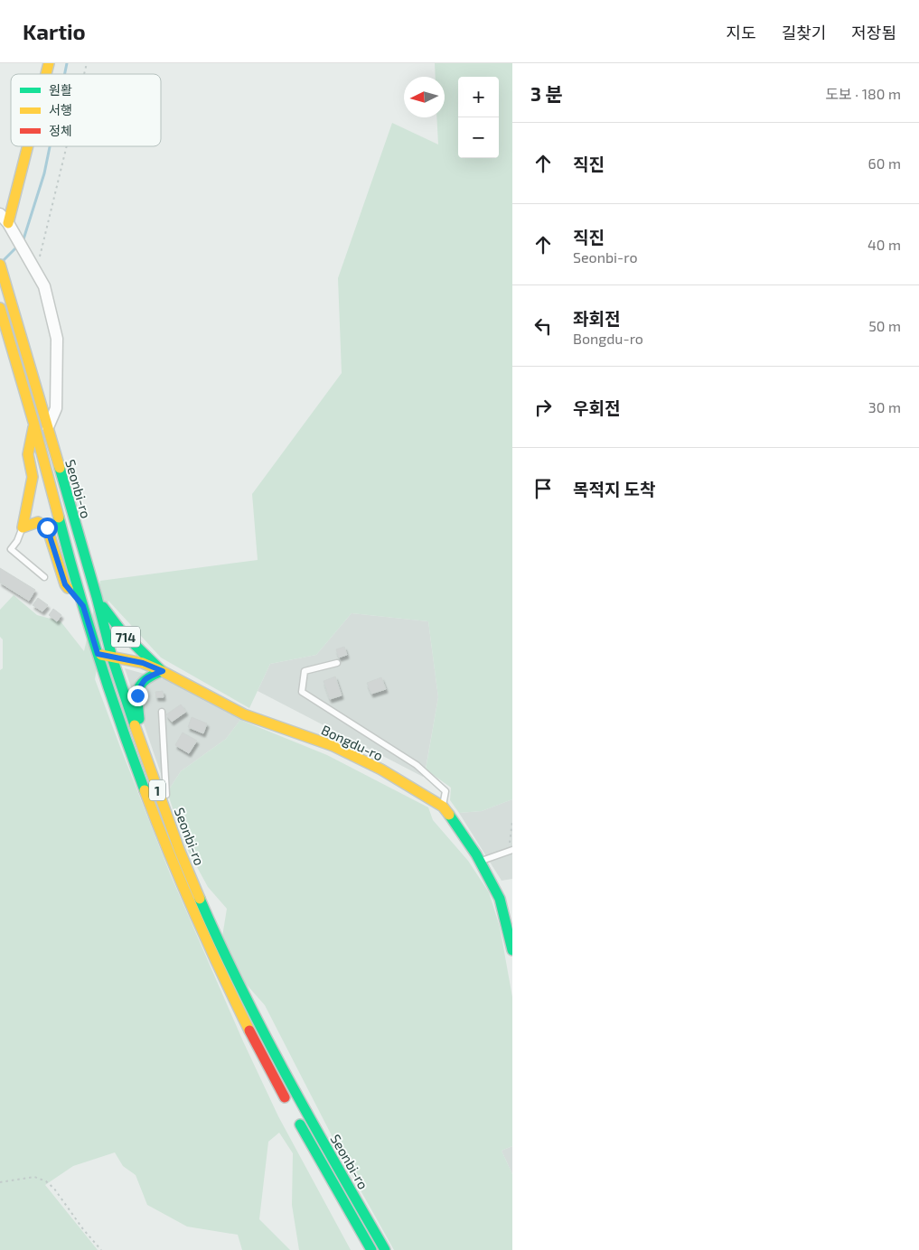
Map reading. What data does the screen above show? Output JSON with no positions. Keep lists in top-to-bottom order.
{
  "streets": {
    "main road": [
      "Seonbi-ro",
      "714",
      "Bongdu-ro",
      "1"
    ]
  },
  "crossings": [
    ["Seonbi-ro", "714"],
    ["Seonbi-ro", "Bongdu-ro"],
    ["714", "Bongdu-ro"]
  ],
  "legend": ["원활", "서행", "정체"],
  "north": "left",
  "page": {
    "header": "Kartio",
    "nav": ["지도", "길찾기", "저장됨"],
    "heading": ["3 분", "도보 · 180 m"],
    "map_buttons": ["+", "−"],
    "list": [
      ["직진", "60 m"],
      ["직진", "Seonbi-ro", "40 m"],
      ["좌회전", "Bongdu-ro", "50 m"],
      ["우회전", "30 m"],
      "목적지 도착"
    ]
  }
}
